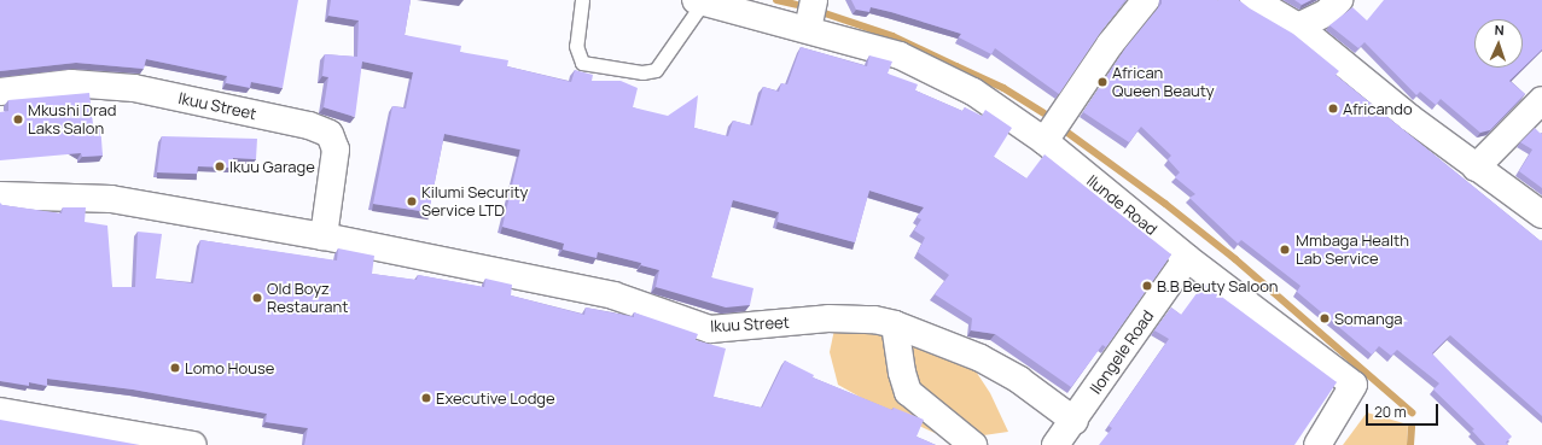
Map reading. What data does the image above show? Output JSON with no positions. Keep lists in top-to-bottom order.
{
  "streets": {
    "street": ["Ikuu Street", "Ilunde Road", "Ilongele Road"]
  },
  "crossings": [
    ["Ikuu Street", "Ilongele Road"],
    ["Ilunde Road", "Ilongele Road"]
  ],
  "places": [
    "African Queen Beauty",
    "Africando",
    "Mkushi Drad Laks Salon",
    "Ikuu Garage",
    "Kilumi Security Service LTD",
    "Mmbaga Health Lab Service",
    "B.B Beuty Saloon",
    "Old Boyz Restaurant",
    "Somanga",
    "Lomo House",
    "Executive Lodge"
  ],
  "scale_bar": "20 m",
  "north": "top"
}
